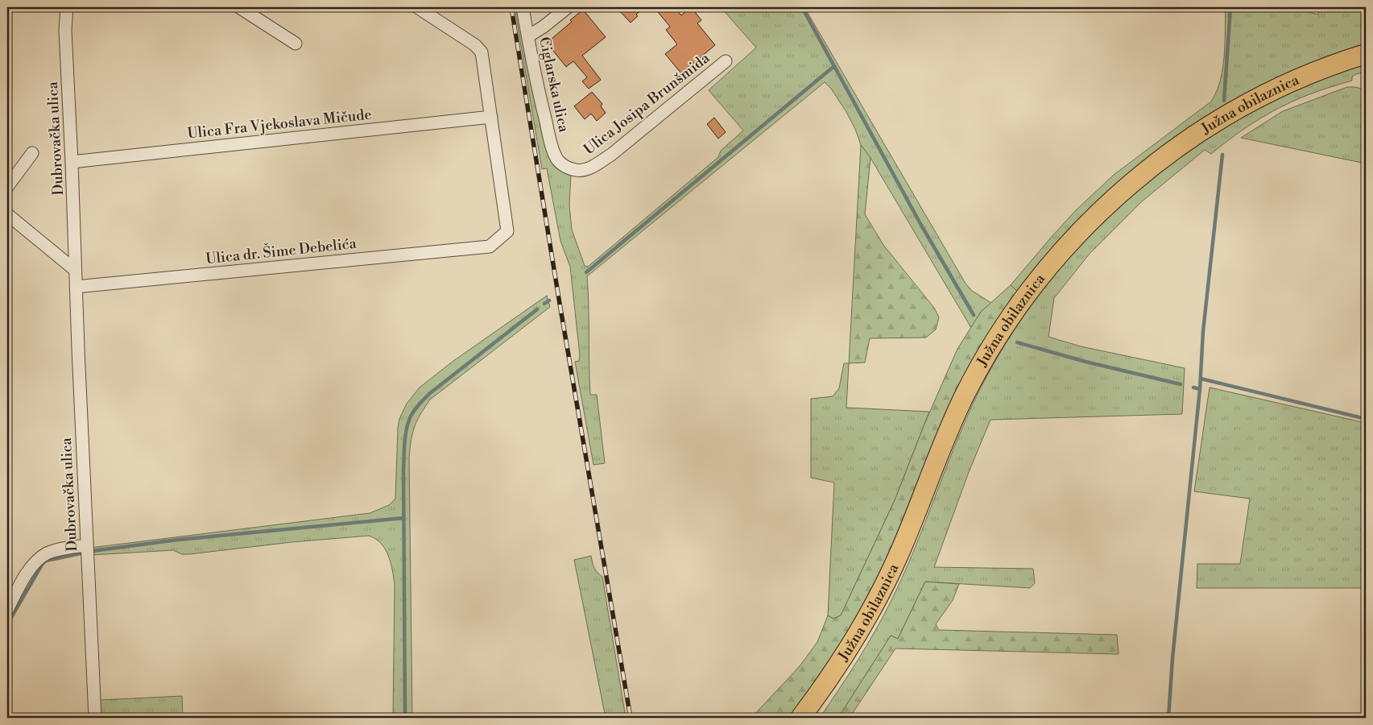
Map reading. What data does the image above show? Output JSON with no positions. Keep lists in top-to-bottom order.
{
  "streets": {
    "main road": ["Južna obilaznica"],
    "street": [
      "Ciglarska ulica",
      "Ulica Josipa Brunšmida",
      "Ulica Fra Vjekoslava Mičude",
      "Dubrovačka ulica",
      "Ulica dr. Šime Debelića"
    ]
  },
  "crossings": [
    ["Ciglarska ulica", "Ulica Josipa Brunšmida"],
    ["Ulica Fra Vjekoslava Mičude", "Dubrovačka ulica"],
    ["Ulica Fra Vjekoslava Mičude", "Ulica dr. Šime Debelića"],
    ["Dubrovačka ulica", "Ulica dr. Šime Debelića"]
  ]
}
